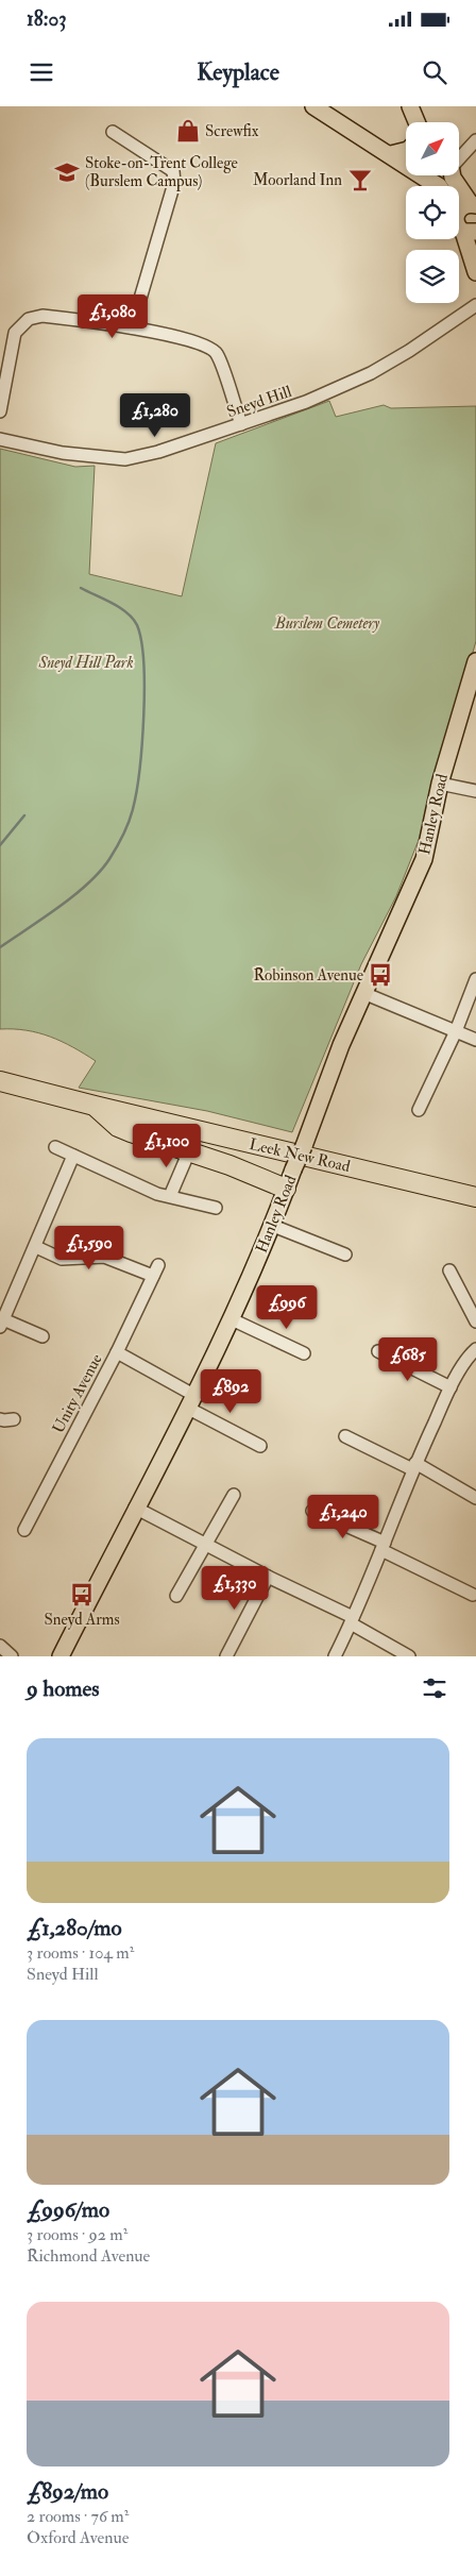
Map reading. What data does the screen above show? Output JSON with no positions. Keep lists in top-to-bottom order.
{
  "streets": {
    "highway": ["Leek New Road"],
    "main road": ["Hanley Road"],
    "street": ["Sneyd Hill", "Unity Avenue"]
  },
  "crossings": [
    ["Hanley Road", "Unity Avenue"]
  ],
  "parks": ["Burslem Cemetery", "Sneyd Hill Park"],
  "places": {
    "shop": ["Screwfix"],
    "school or university": ["Stoke-on-Trent College (Burslem Campus)"],
    "bar": ["Moorland Inn"],
    "bus stop": ["Robinson Avenue", "Sneyd Arms"]
  },
  "north": "top right",
  "page": {
    "status": "18:03",
    "header": "Keyplace",
    "price": [
      "£1,080",
      "£1,280",
      "£1,100",
      "£1,590",
      "£996",
      "£685",
      "£892",
      "£1,240",
      "£1,330"
    ],
    "heading": "9 homes",
    "list": [
      {
        "name": "£1,280/mo",
        "note": "3 rooms · 104 m² · Sneyd Hill"
      },
      {
        "name": "£996/mo",
        "note": "3 rooms · 92 m² · Richmond Avenue"
      },
      {
        "name": "£892/mo",
        "note": "2 rooms · 76 m² · Oxford Avenue"
      }
    ]
  }
}
